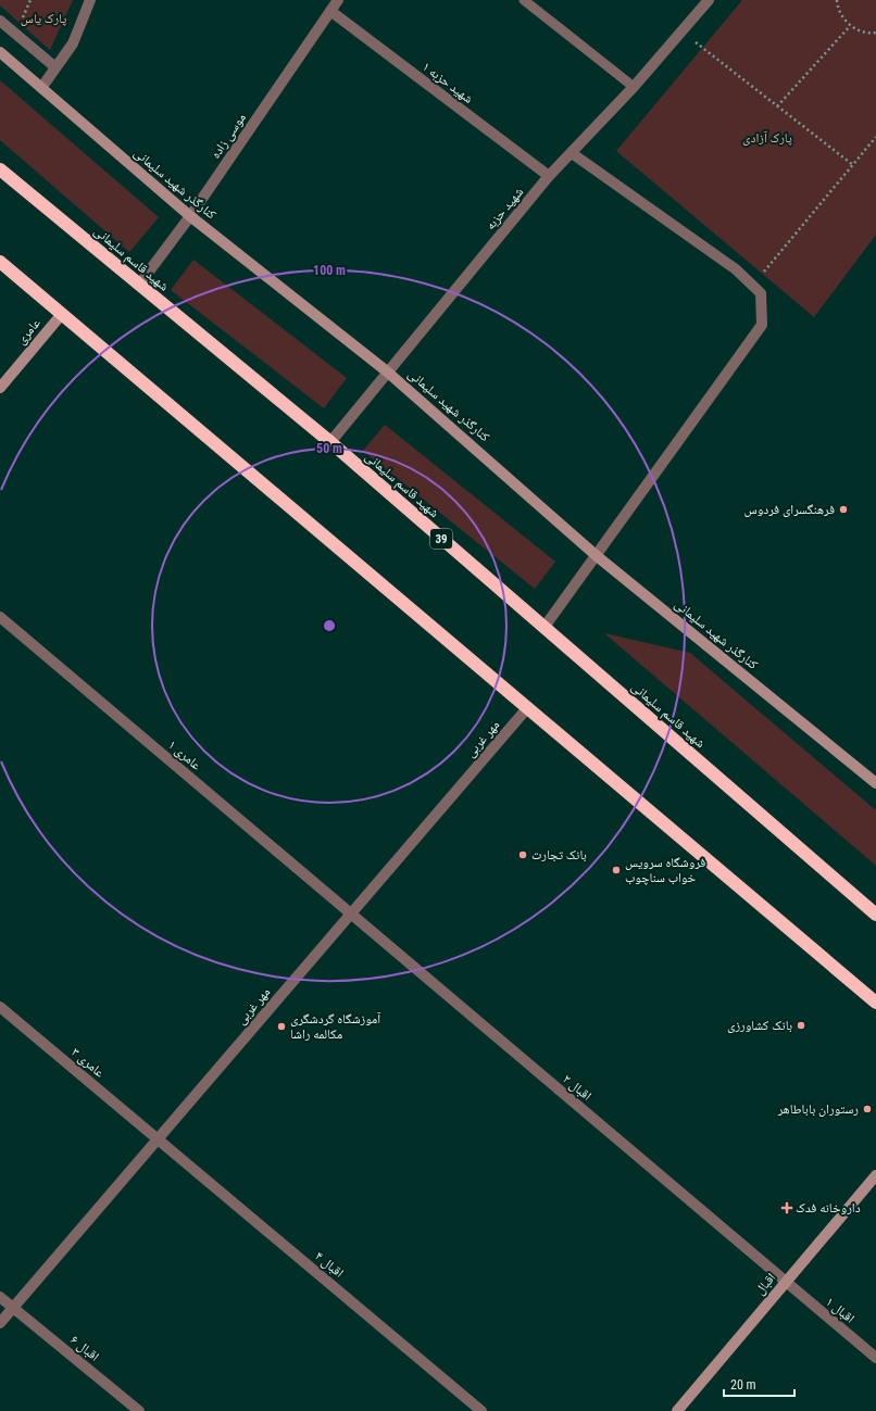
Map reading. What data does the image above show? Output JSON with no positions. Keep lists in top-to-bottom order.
{
  "streets": {
    "highway": ["شهید قاسم سلیمانی", "39"],
    "street": [
      "شهید حزبه ۱",
      "موسی زاده",
      "کنارگذر شهید سلیمانی",
      "شهید حزبه",
      "عامری",
      "مهر غربی",
      "عامری ۱",
      "عامری ۳",
      "اقبال ۲",
      "اقبال ۴",
      "اقبال",
      "اقبال ۱",
      "اقبال ۶"
    ]
  },
  "crossings": [
    ["شهید حزبه ۱", "موسی زاده"],
    ["شهید حزبه ۱", "شهید حزبه"],
    ["موسی زاده", "کنارگذر شهید سلیمانی"],
    ["موسی زاده", "شهید قاسم سلیمانی"],
    ["کنارگذر شهید سلیمانی", "شهید حزبه"],
    ["شهید حزبه", "شهید قاسم سلیمانی"],
    ["مهر غربی", "عامری ۱"],
    ["مهر غربی", "عامری ۳"],
    ["مهر غربی", "اقبال ۲"],
    ["مهر غربی", "اقبال ۴"],
    ["مهر غربی", "اقبال ۶"],
    ["عامری ۱", "اقبال ۲"],
    ["عامری ۳", "اقبال ۴"],
    ["اقبال ۲", "اقبال"],
    ["اقبال ۲", "اقبال ۱"],
    ["اقبال", "اقبال ۱"]
  ],
  "parks": ["پارک یاس", "پارک آزادی"],
  "places": {
    "other": [
      "فرهنگسرای فردوس",
      "بانک تجارت",
      "فروشگاه سرویس خواب سناچوب",
      "بانک کشاورزی",
      "آموزشگاه گردشگری مکالمه راشا",
      "رستوران باباطاهر"
    ],
    "health": ["داروخانه فدک"]
  },
  "scale_bar": "20 m",
  "rings": ["100 m", "50 m"]
}
